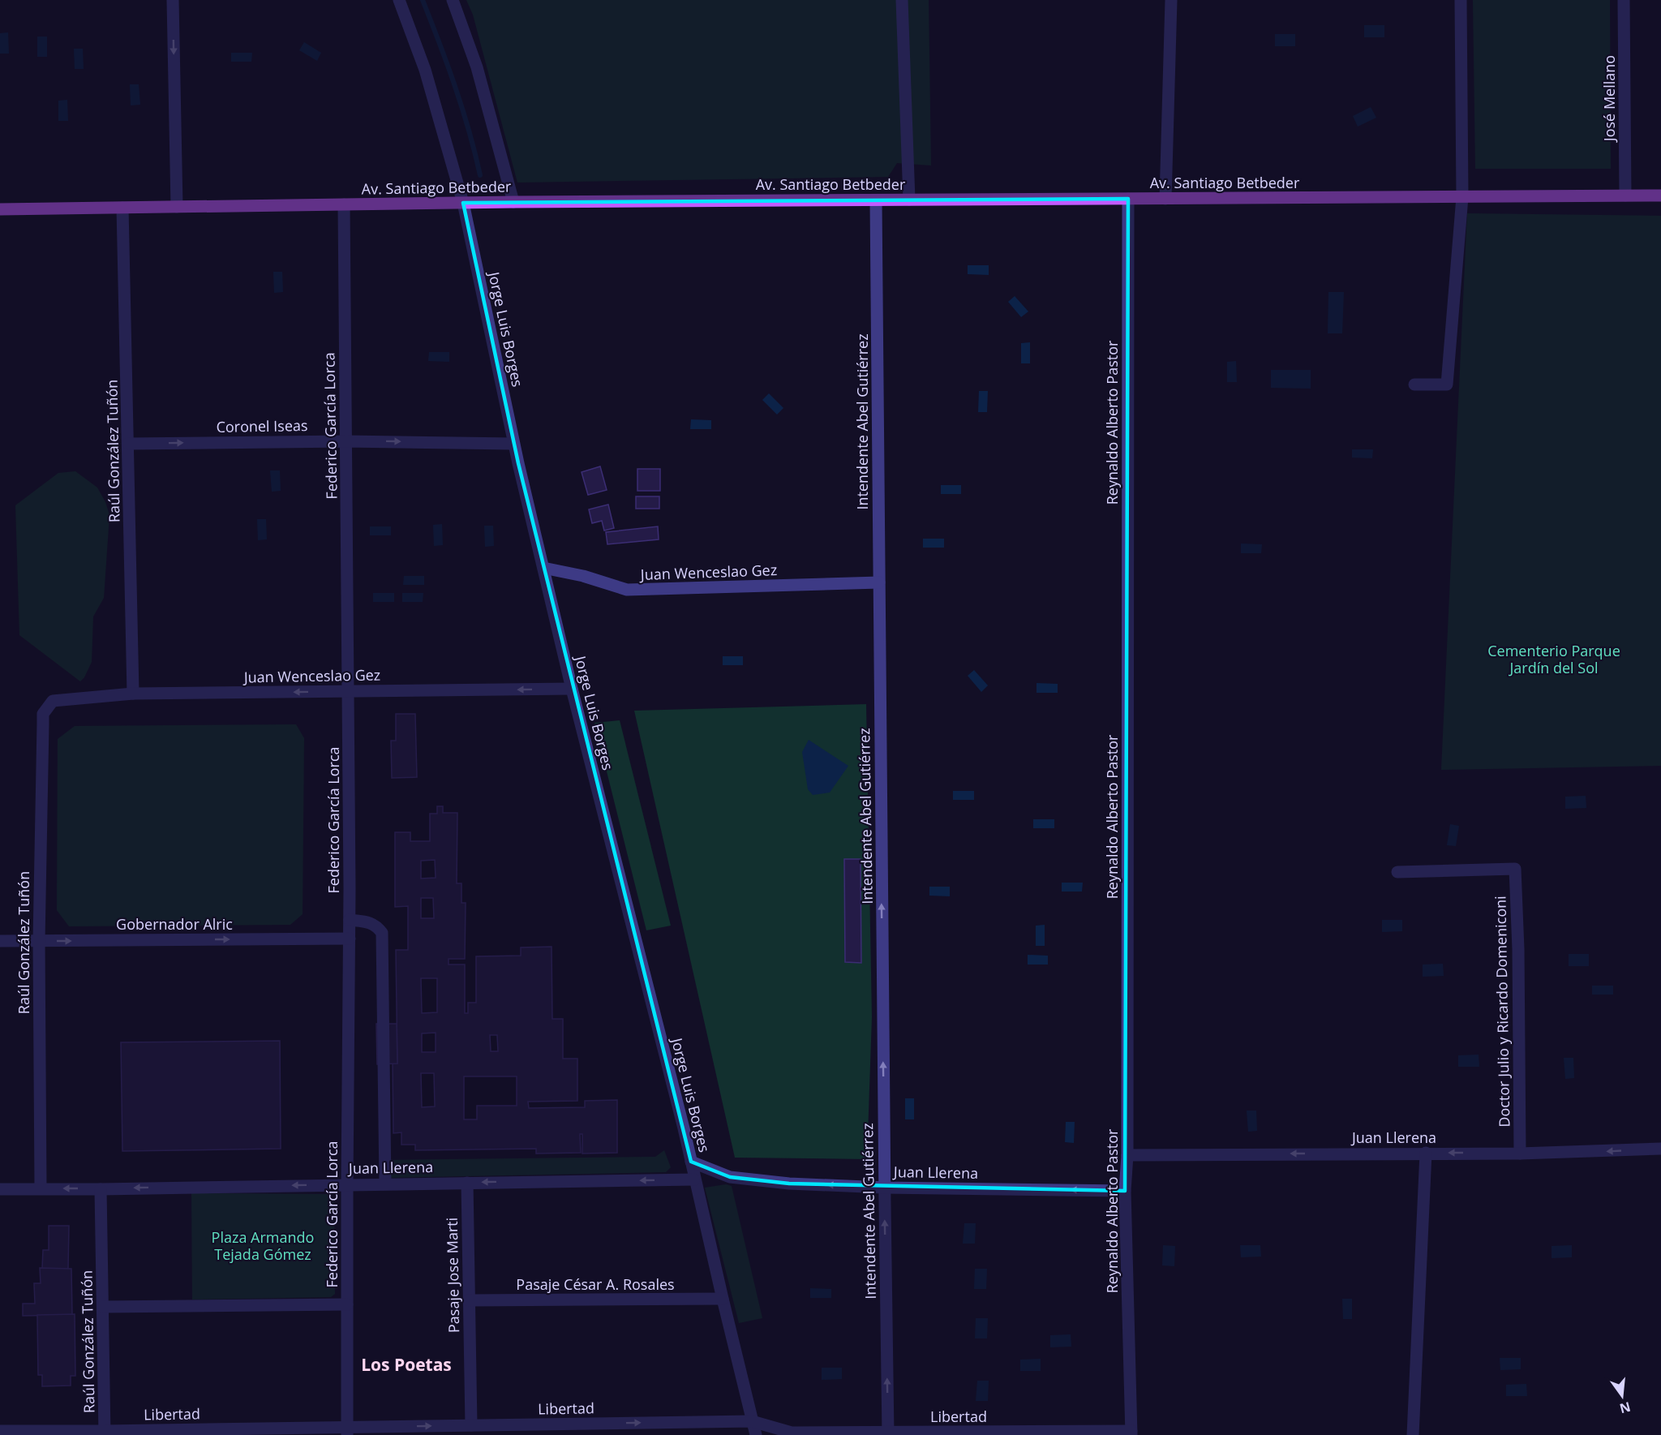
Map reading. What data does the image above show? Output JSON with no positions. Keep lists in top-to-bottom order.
{
  "streets": {
    "main road": ["Av. Santiago Betbeder"],
    "street": [
      "José Mellano",
      "Jorge Luis Borges",
      "Intendente Abel Gutiérrez",
      "Reynaldo Alberto Pastor",
      "Coronel Iseas",
      "Federico García Lorca",
      "Raúl González Tuñón",
      "Juan Wenceslao Gez",
      "Gobernador Alric",
      "Doctor Julio y Ricardo Domeniconi",
      "Juan Llerena",
      "Pasaje Jose Marti",
      "Pasaje César A. Rosales",
      "Libertad"
    ]
  },
  "crossings": [
    ["José Mellano", "Av. Santiago Betbeder"],
    ["Av. Santiago Betbeder", "Jorge Luis Borges"],
    ["Av. Santiago Betbeder", "Intendente Abel Gutiérrez"],
    ["Av. Santiago Betbeder", "Reynaldo Alberto Pastor"],
    ["Av. Santiago Betbeder", "Federico García Lorca"],
    ["Av. Santiago Betbeder", "Raúl González Tuñón"],
    ["Jorge Luis Borges", "Coronel Iseas"],
    ["Jorge Luis Borges", "Juan Wenceslao Gez"],
    ["Jorge Luis Borges", "Juan Llerena"],
    ["Jorge Luis Borges", "Pasaje César A. Rosales"],
    ["Jorge Luis Borges", "Libertad"],
    ["Intendente Abel Gutiérrez", "Juan Wenceslao Gez"],
    ["Intendente Abel Gutiérrez", "Juan Llerena"],
    ["Intendente Abel Gutiérrez", "Libertad"],
    ["Reynaldo Alberto Pastor", "Juan Llerena"],
    ["Reynaldo Alberto Pastor", "Libertad"],
    ["Coronel Iseas", "Federico García Lorca"],
    ["Coronel Iseas", "Raúl González Tuñón"],
    ["Federico García Lorca", "Juan Wenceslao Gez"],
    ["Federico García Lorca", "Gobernador Alric"],
    ["Federico García Lorca", "Juan Llerena"],
    ["Federico García Lorca", "Libertad"],
    ["Raúl González Tuñón", "Juan Wenceslao Gez"],
    ["Raúl González Tuñón", "Gobernador Alric"],
    ["Raúl González Tuñón", "Juan Llerena"],
    ["Raúl González Tuñón", "Libertad"],
    ["Doctor Julio y Ricardo Domeniconi", "Juan Llerena"],
    ["Juan Llerena", "Pasaje Jose Marti"],
    ["Pasaje Jose Marti", "Pasaje César A. Rosales"],
    ["Pasaje Jose Marti", "Libertad"]
  ],
  "one_way": [
    "Intendente Abel Gutiérrez",
    "Coronel Iseas",
    "Juan Wenceslao Gez",
    "Gobernador Alric",
    "Juan Llerena"
  ],
  "districts": ["Los Poetas"],
  "parks": ["Cementerio Parque Jardín del Sol", "Plaza Armando Tejada Gómez"],
  "north": "bottom"
}
